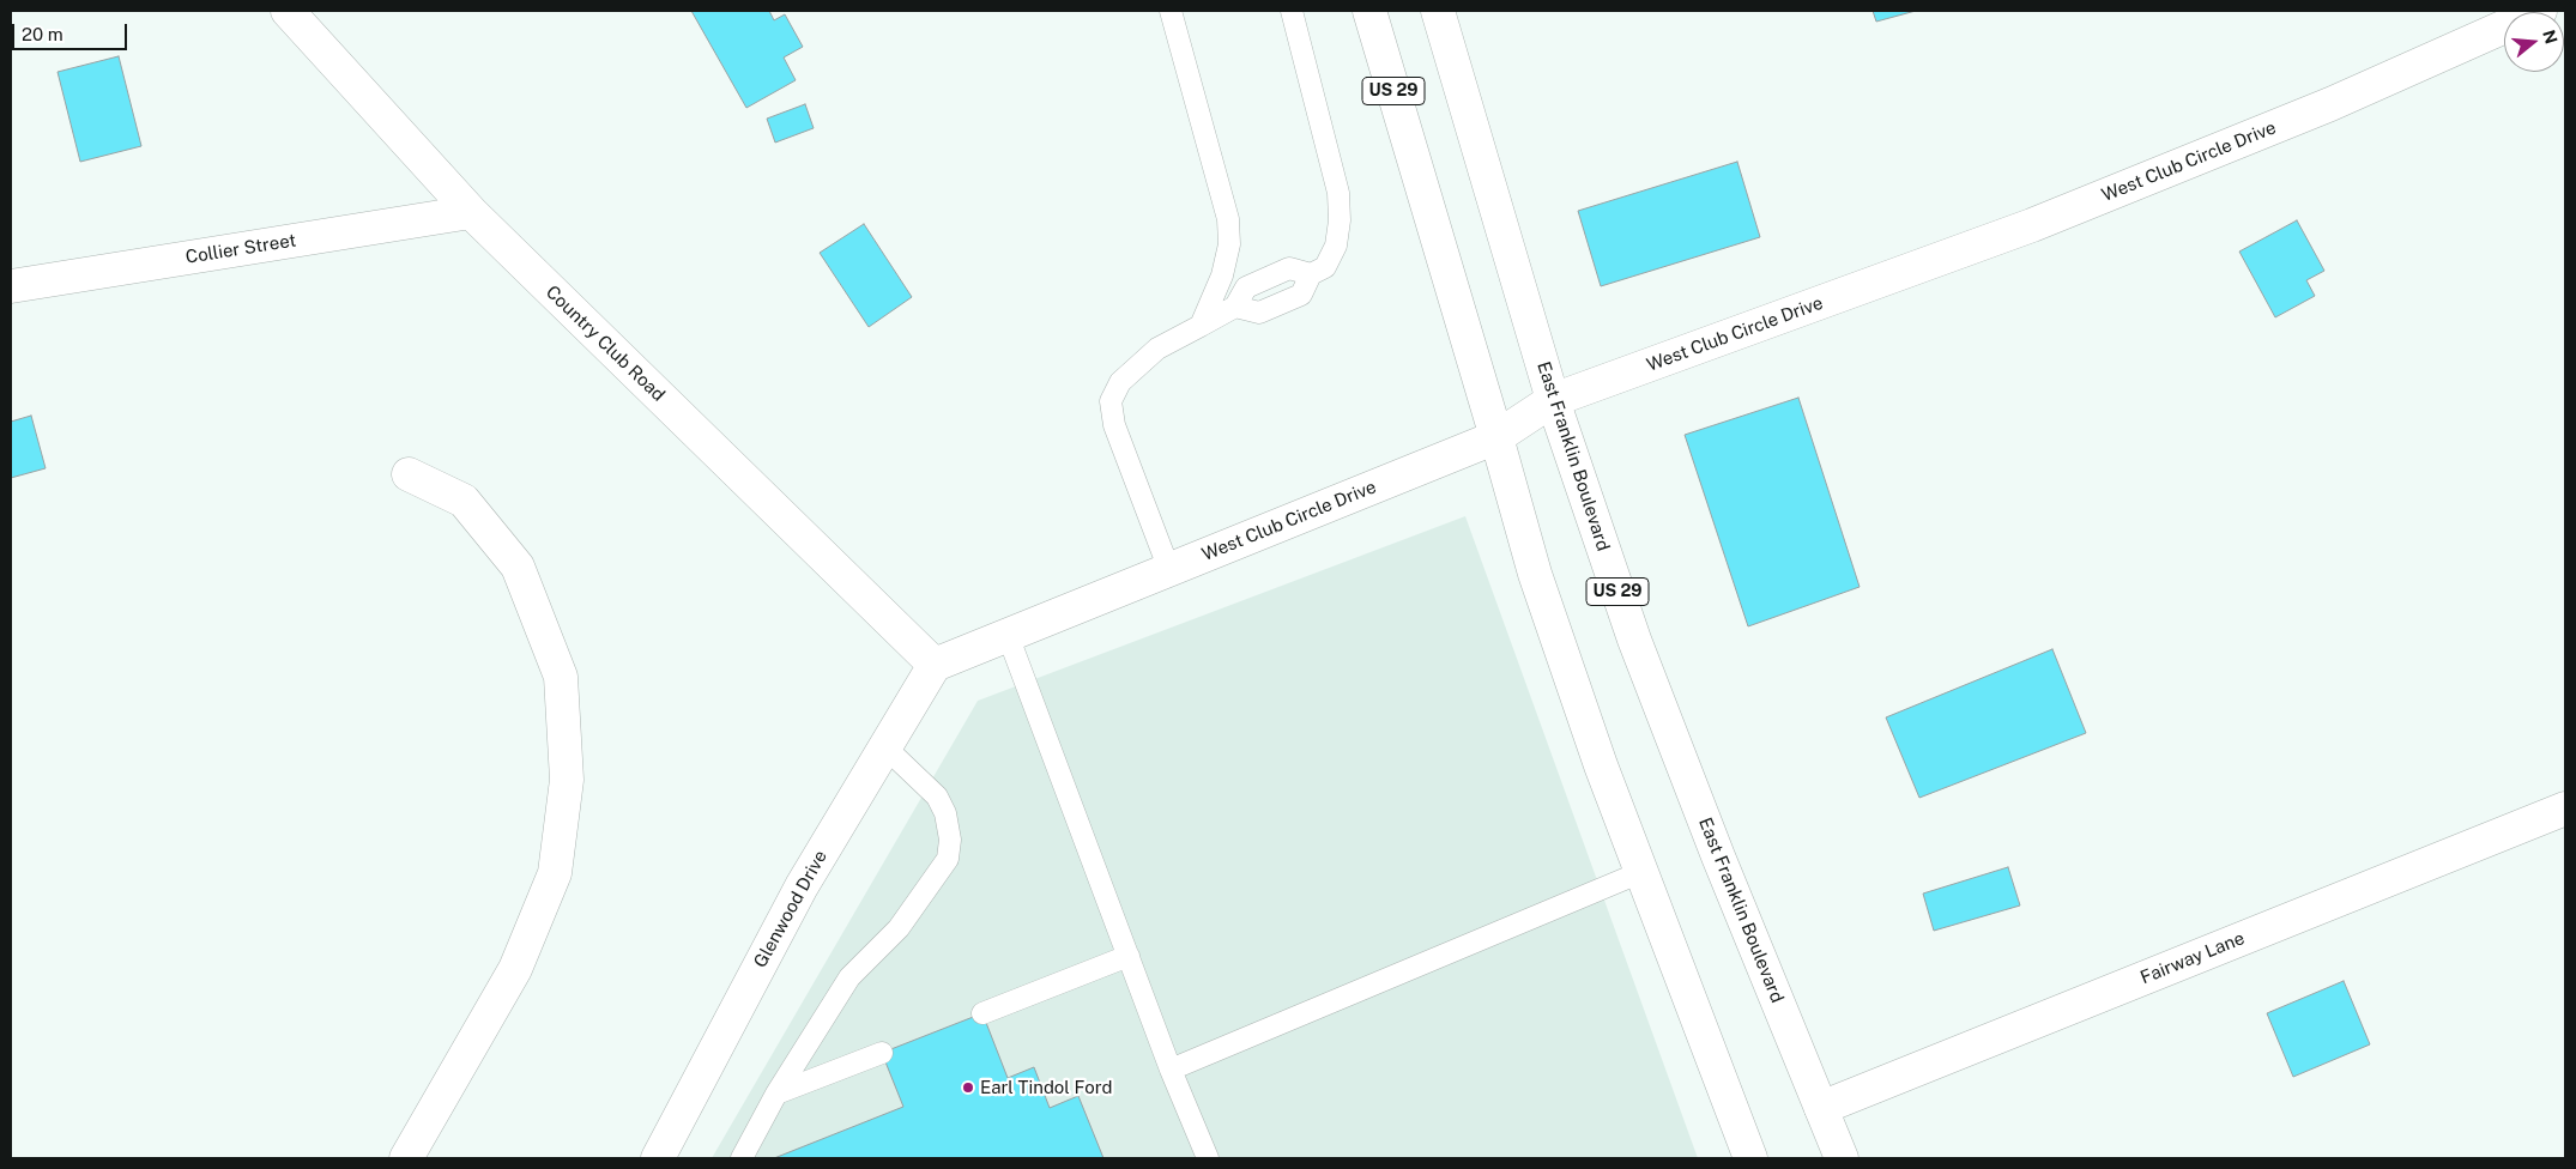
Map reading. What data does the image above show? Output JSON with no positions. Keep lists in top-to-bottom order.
{
  "streets": {
    "street": [
      "US 29",
      "West Club Circle Drive",
      "Collier Street",
      "Country Club Road",
      "East Franklin Boulevard",
      "Glenwood Drive",
      "Fairway Lane"
    ]
  },
  "crossings": [
    ["US 29", "West Club Circle Drive"],
    ["West Club Circle Drive", "Country Club Road"],
    ["West Club Circle Drive", "East Franklin Boulevard"],
    ["West Club Circle Drive", "Glenwood Drive"],
    ["Collier Street", "Country Club Road"],
    ["Country Club Road", "Glenwood Drive"],
    ["East Franklin Boulevard", "Fairway Lane"]
  ],
  "places": ["Earl Tindol Ford"],
  "scale_bar": "20 m",
  "north": "right"
}
